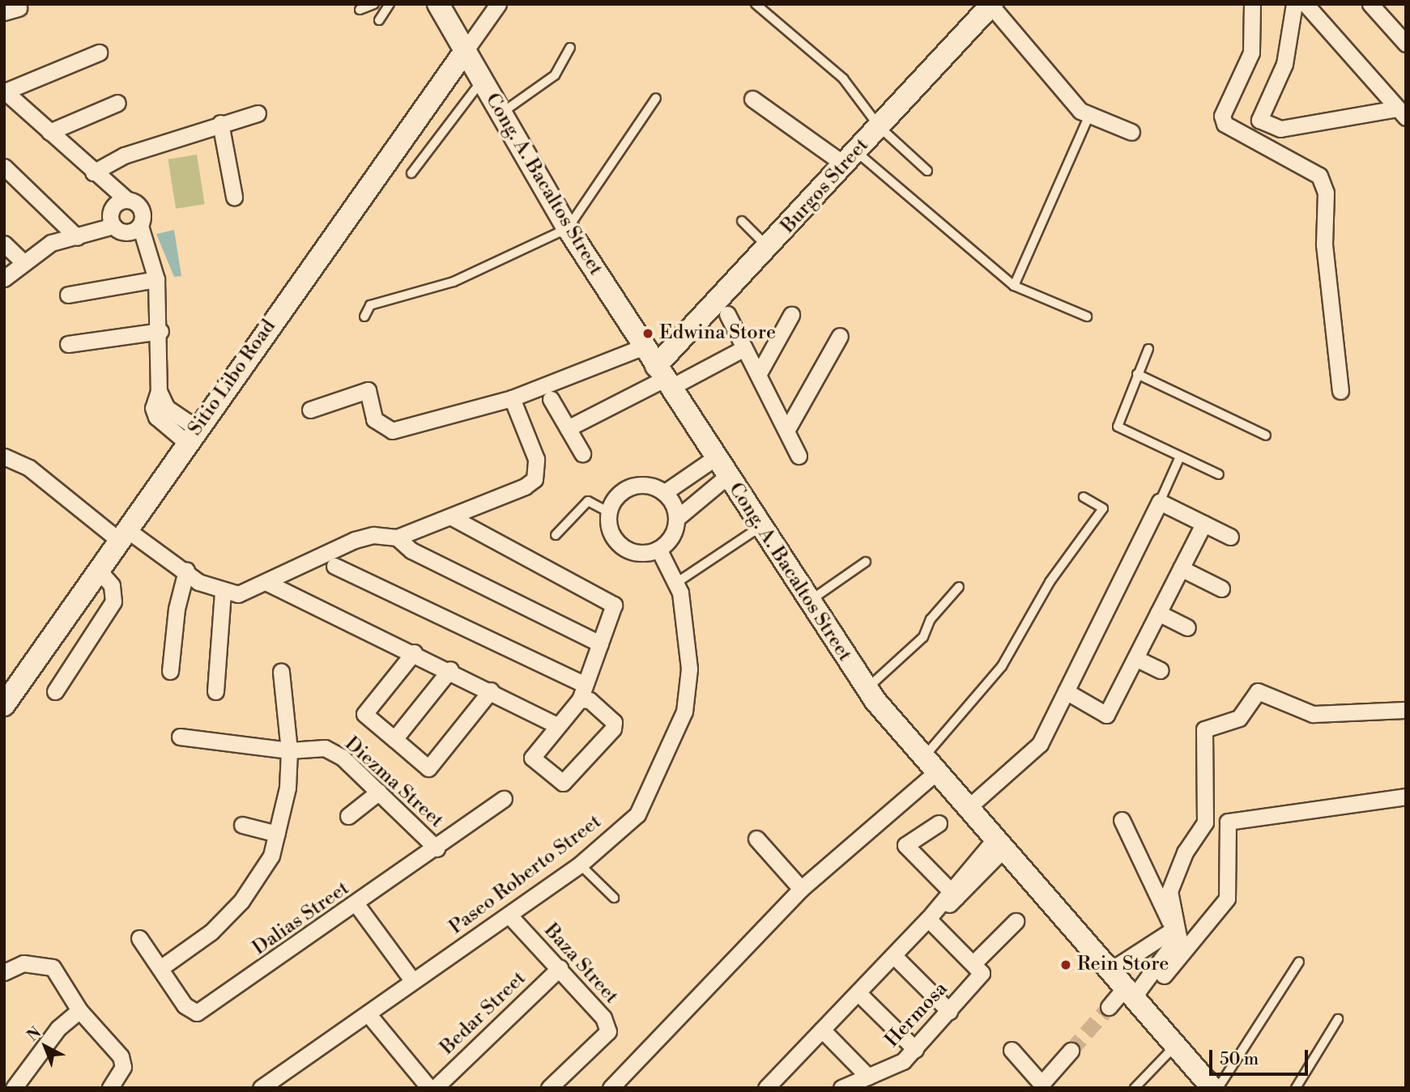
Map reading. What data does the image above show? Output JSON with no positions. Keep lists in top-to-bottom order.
{
  "streets": {
    "street": [
      "Cong. A. Bacaltos Street",
      "Burgos Street",
      "Sitio Libo Road",
      "Diezma Street",
      "Paseo Roberto Street",
      "Dalias Street",
      "Baza Street",
      "Bedar Street",
      "Hermosa"
    ]
  },
  "crossings": [
    ["Cong. A. Bacaltos Street", "Burgos Street"],
    ["Cong. A. Bacaltos Street", "Sitio Libo Road"],
    ["Diezma Street", "Dalias Street"],
    ["Paseo Roberto Street", "Baza Street"],
    ["Baza Street", "Bedar Street"]
  ],
  "places": ["Edwina Store", "Rein Store"],
  "scale_bar": "50 m",
  "north": "top left"
}
